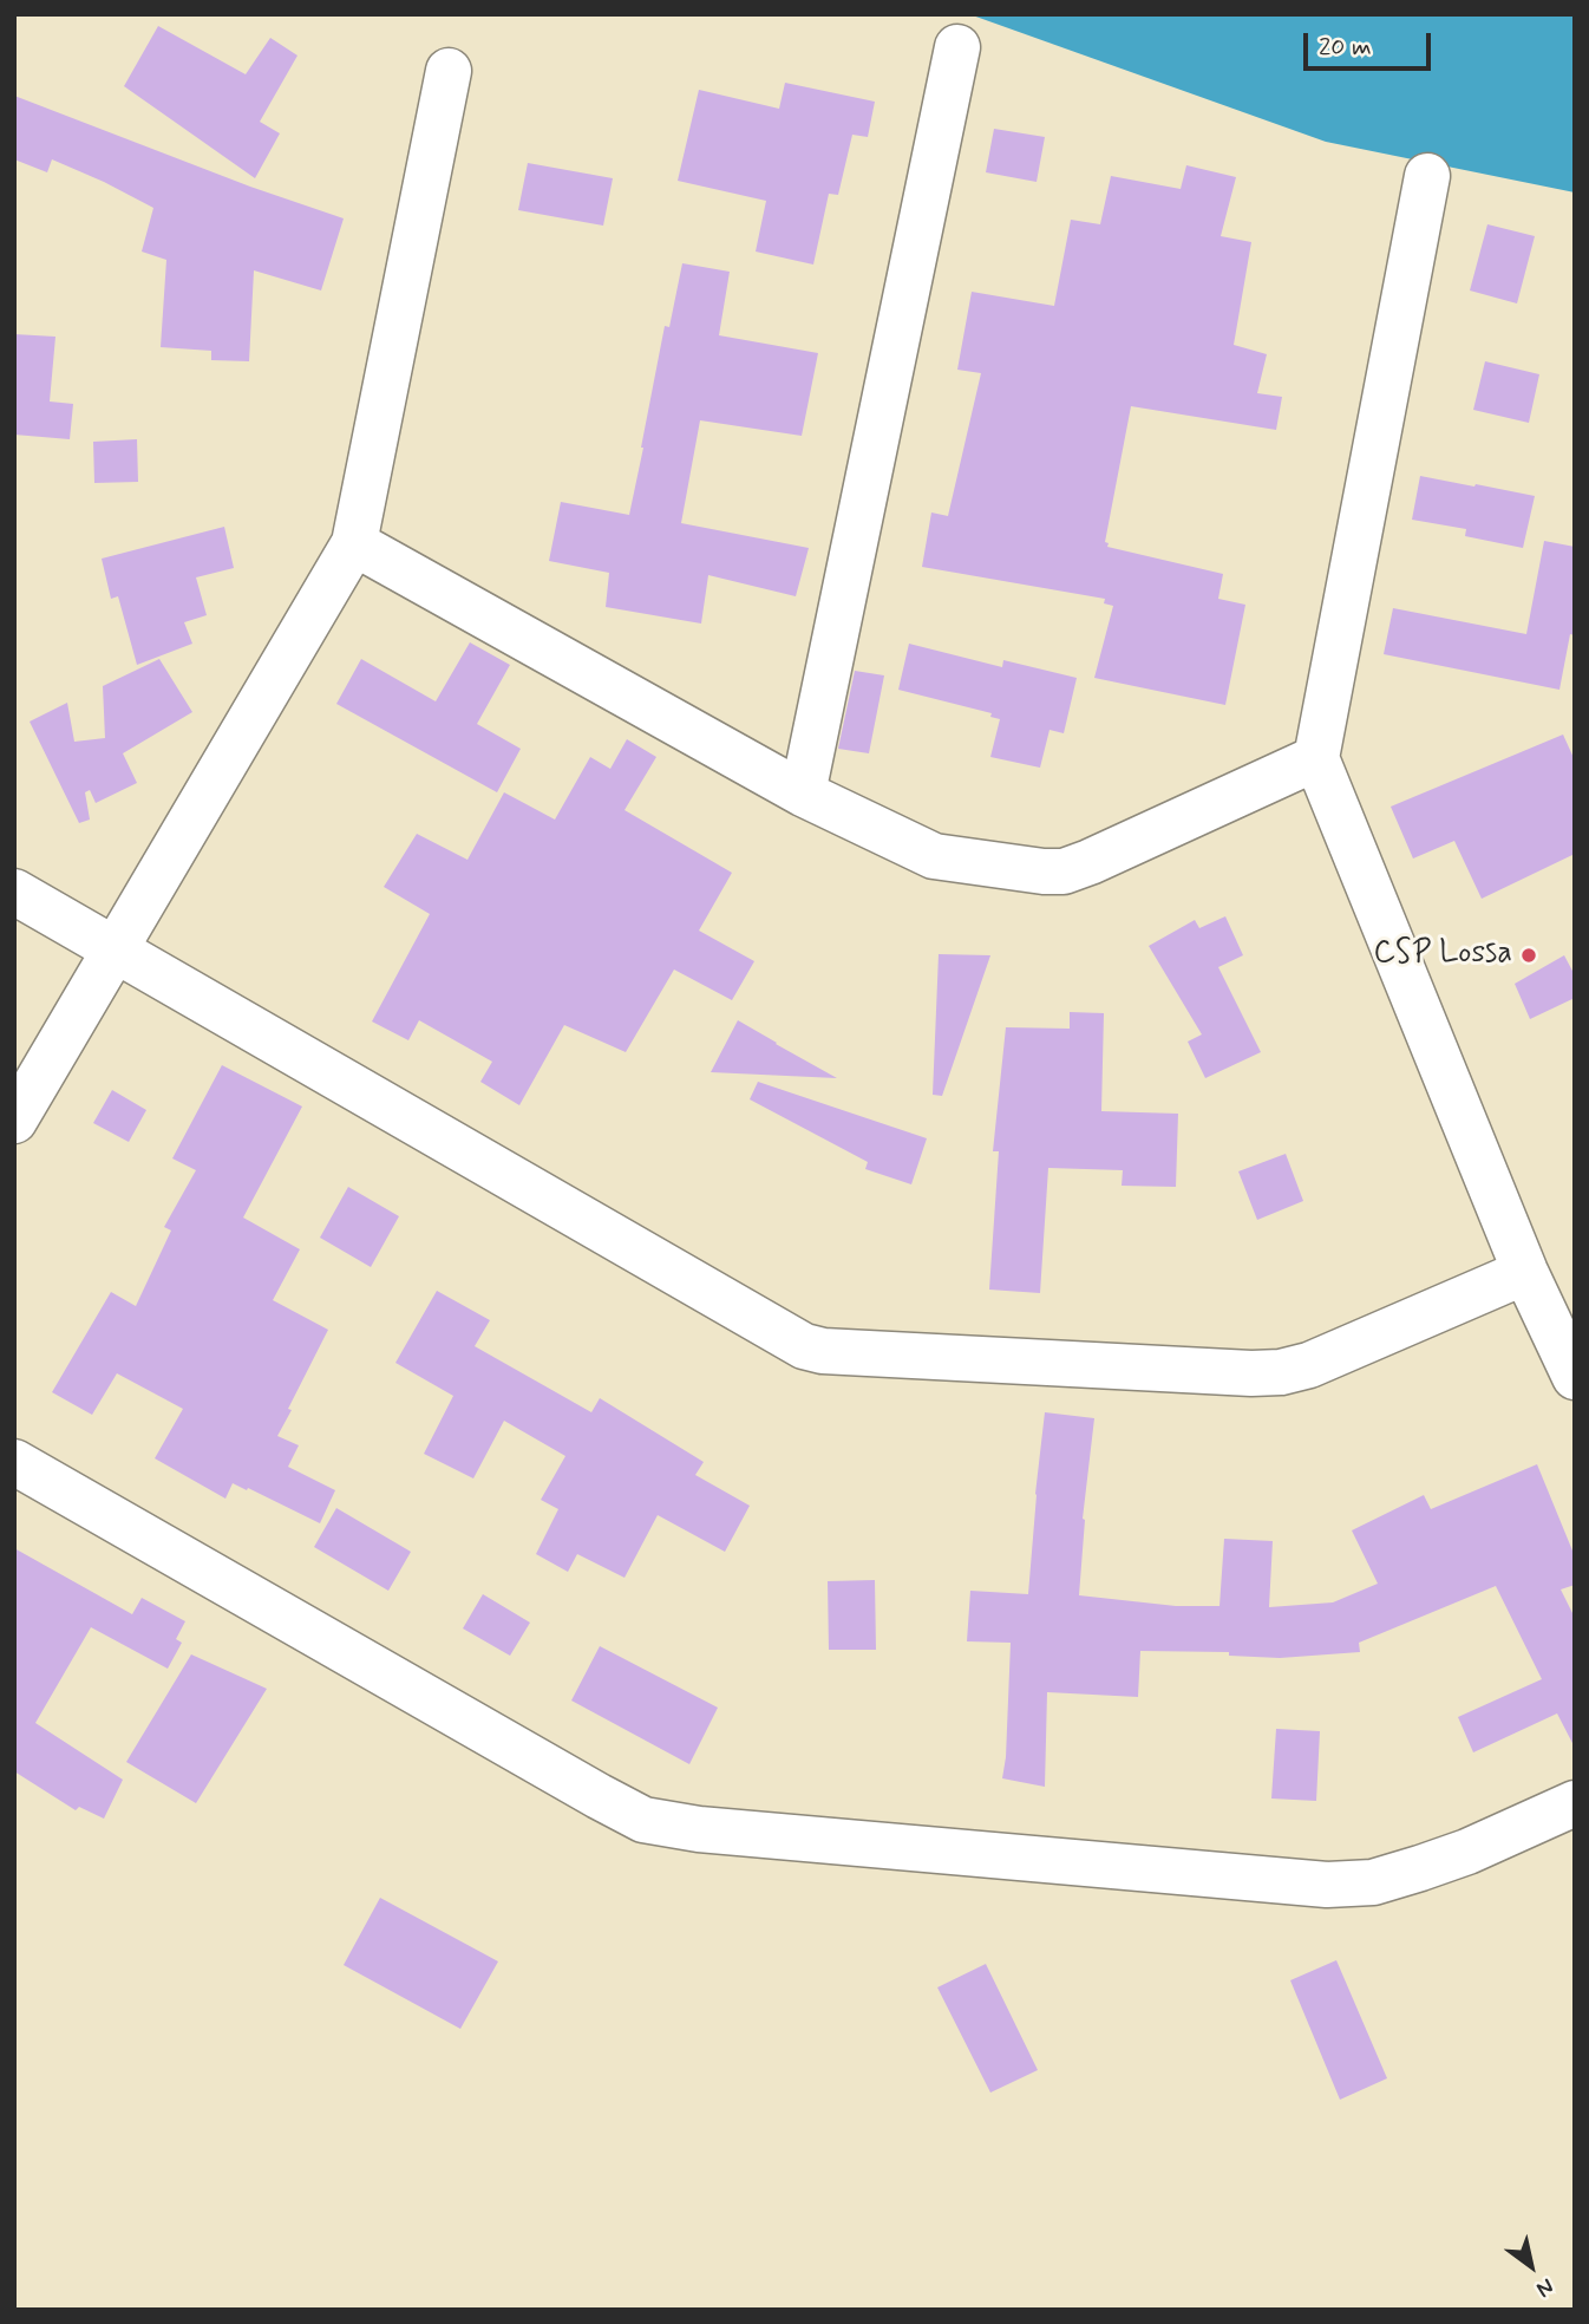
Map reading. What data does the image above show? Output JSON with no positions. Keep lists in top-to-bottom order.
{
  "places": ["CSP Lossa"],
  "scale_bar": "20 m",
  "north": "bottom right"
}
